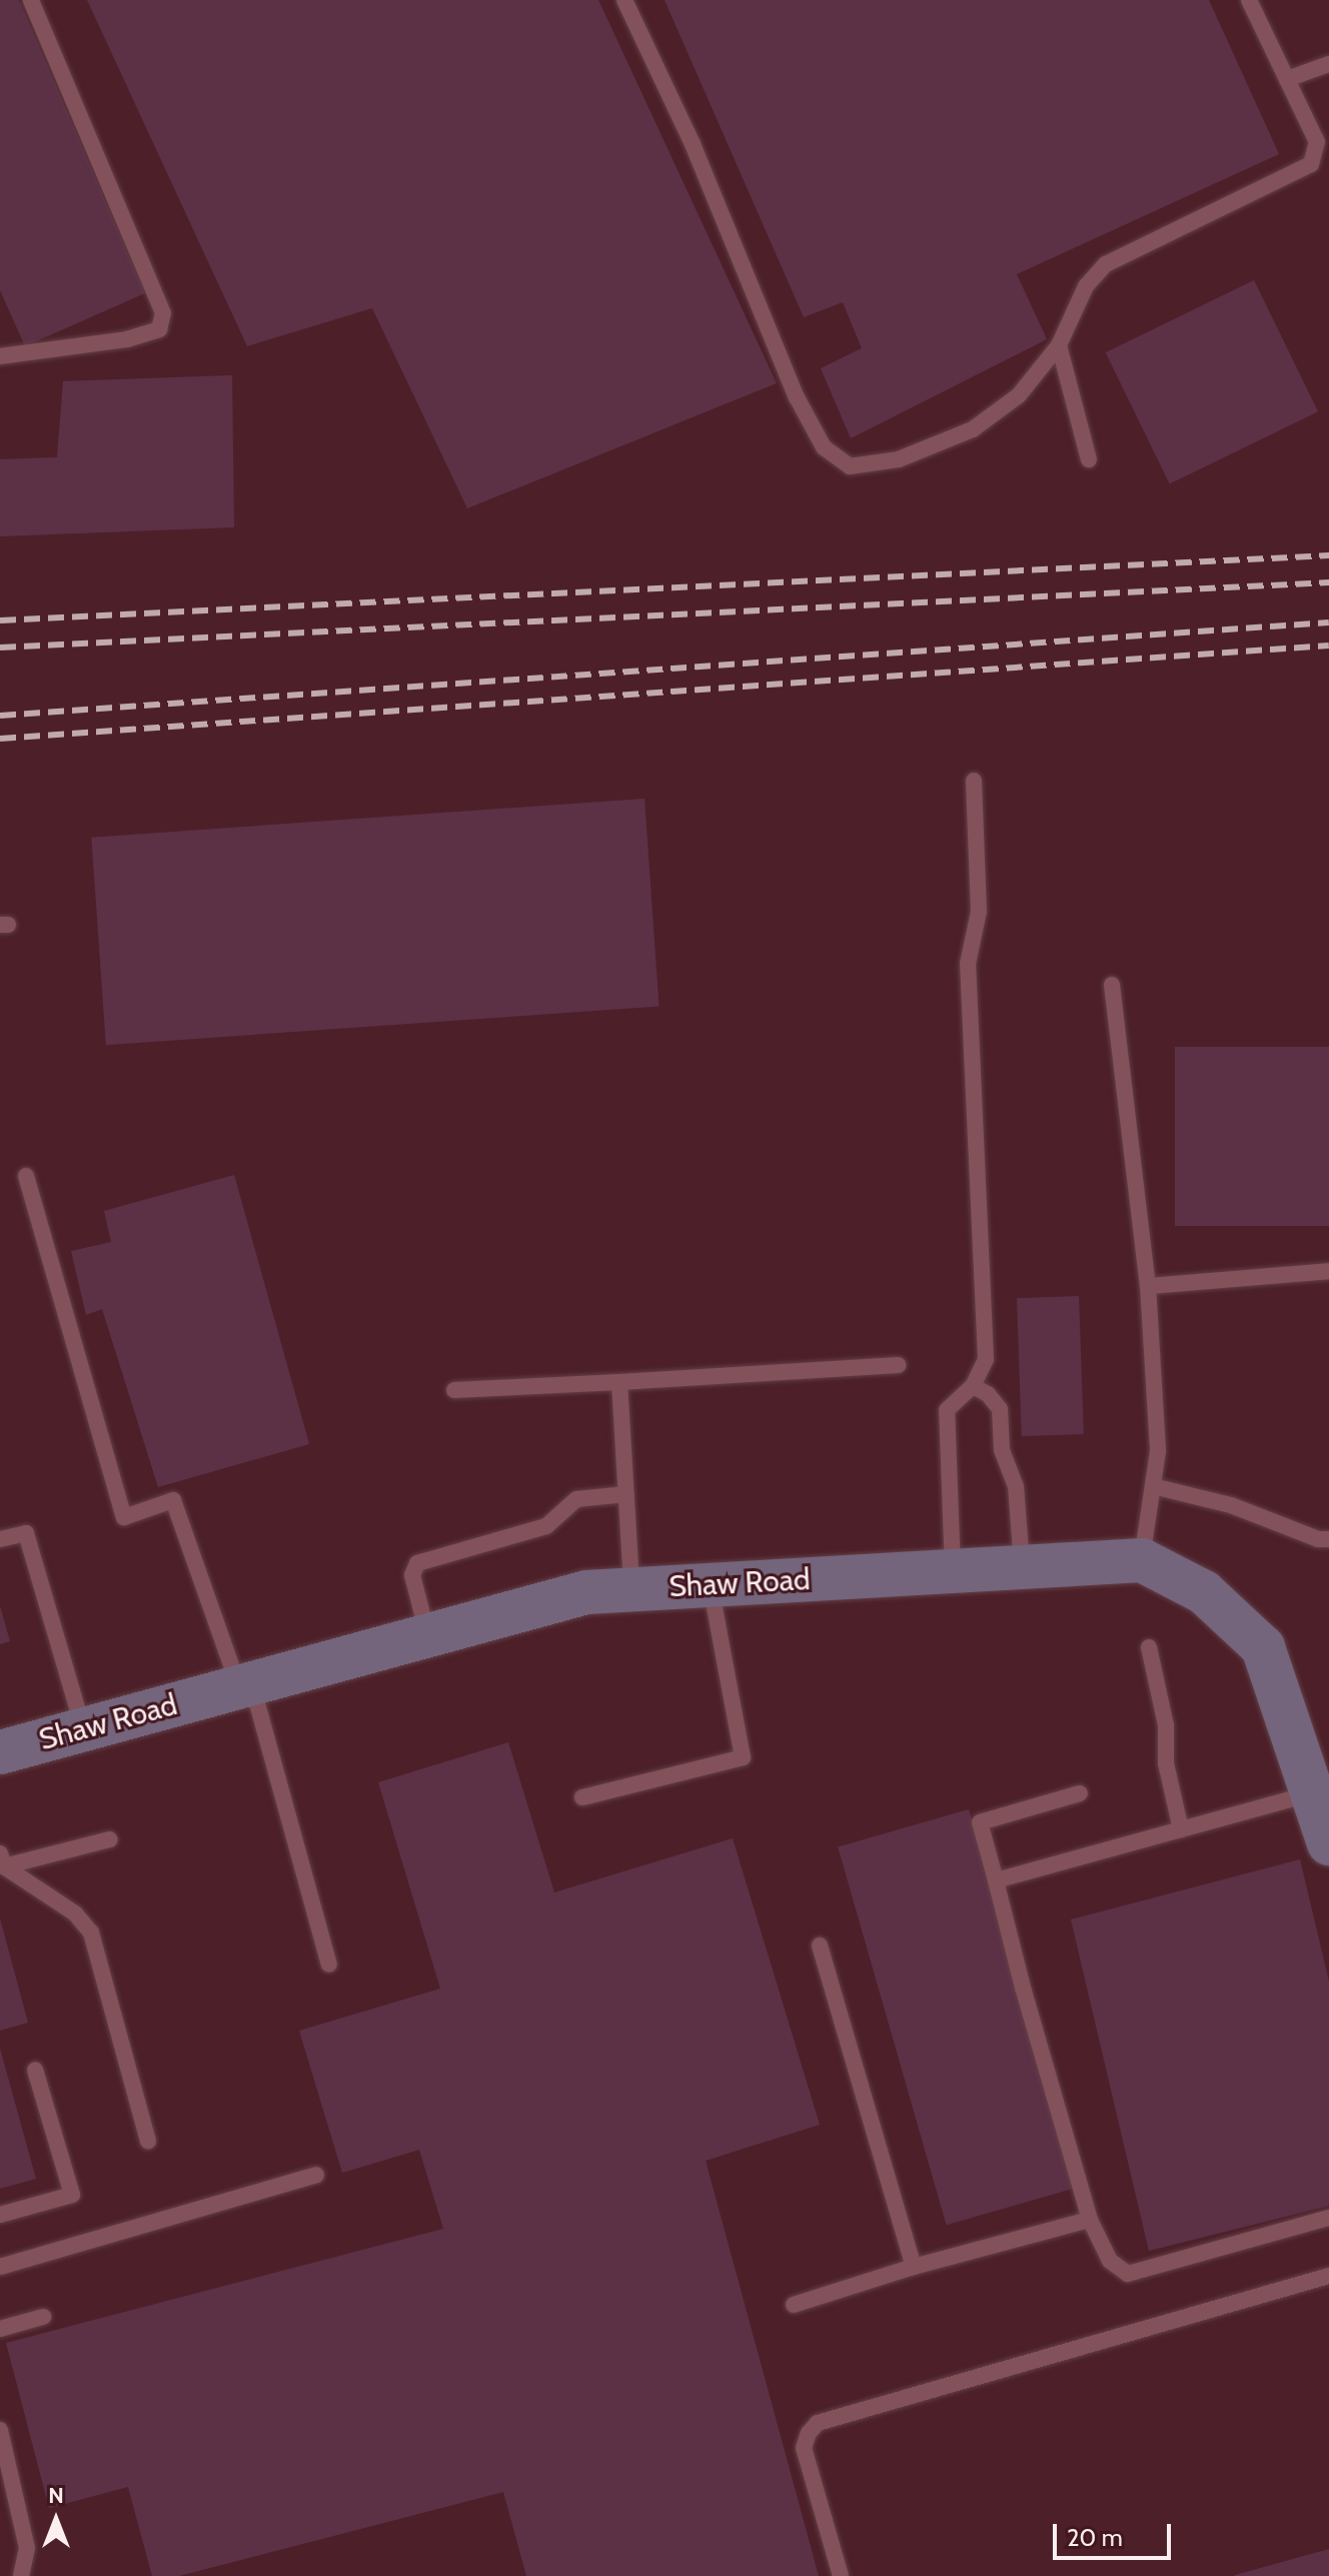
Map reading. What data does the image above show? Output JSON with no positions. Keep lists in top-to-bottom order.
{
  "streets": {
    "street": ["Shaw Road"]
  },
  "scale_bar": "20 m",
  "north": "top"
}
